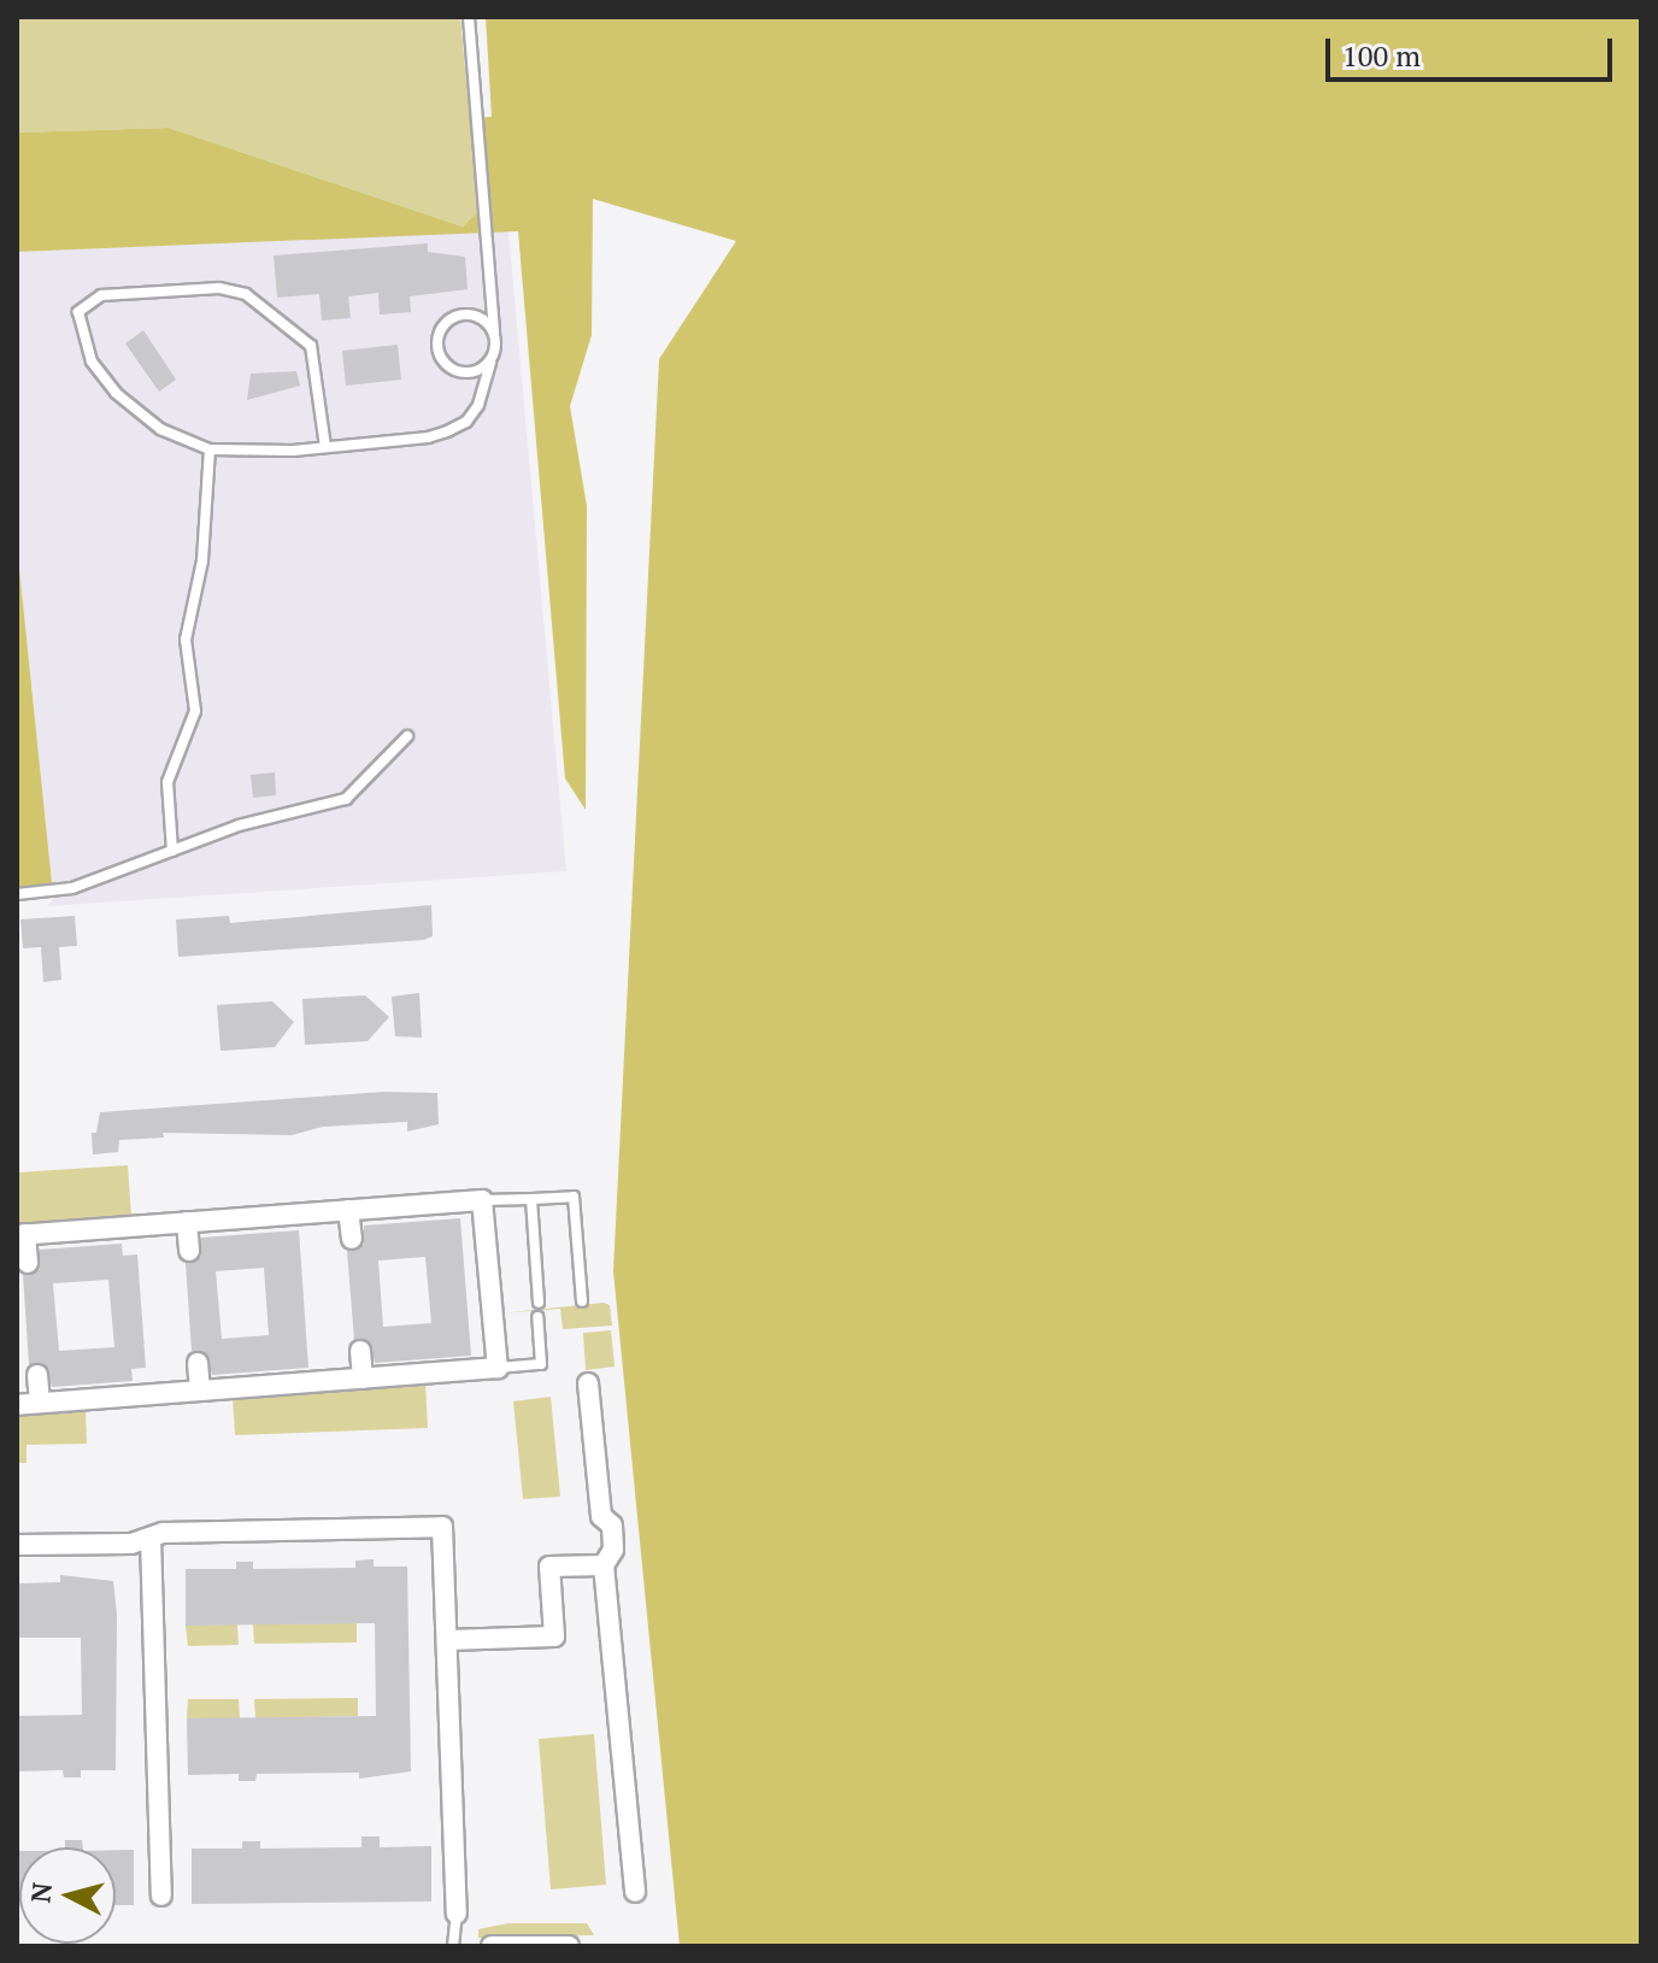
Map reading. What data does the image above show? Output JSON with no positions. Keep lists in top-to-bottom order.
{
  "scale_bar": "100 m",
  "north": "left"
}
